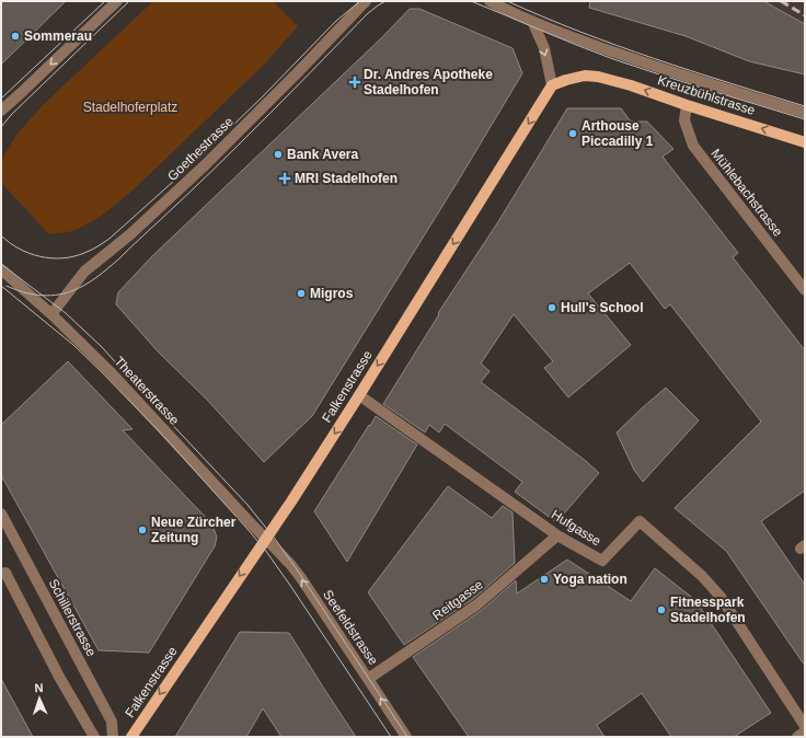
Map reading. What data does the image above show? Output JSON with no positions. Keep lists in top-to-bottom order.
{
  "streets": {
    "main road": ["Kreuzbühlstrasse", "Falkenstrasse"],
    "street": [
      "Goethestrasse",
      "Mühlebachstrasse",
      "Theaterstrasse",
      "Hufgasse",
      "Reitgasse",
      "Schillerstrasse",
      "Seefeldstrasse"
    ]
  },
  "crossings": [
    ["Kreuzbühlstrasse", "Mühlebachstrasse"],
    ["Kreuzbühlstrasse", "Falkenstrasse"],
    ["Goethestrasse", "Theaterstrasse"],
    ["Falkenstrasse", "Theaterstrasse"],
    ["Falkenstrasse", "Hufgasse"],
    ["Falkenstrasse", "Seefeldstrasse"],
    ["Theaterstrasse", "Seefeldstrasse"],
    ["Hufgasse", "Reitgasse"],
    ["Reitgasse", "Seefeldstrasse"]
  ],
  "one_way": ["Kreuzbühlstrasse", "Falkenstrasse", "Seefeldstrasse"],
  "parks": ["Stadelhoferplatz"],
  "places": {
    "other": [
      "Sommerau",
      "Arthouse Piccadilly 1",
      "Bank Avera",
      "Migros",
      "Hull's School",
      "Neue Zürcher Zeitung",
      "Yoga nation",
      "Fitnesspark Stadelhofen"
    ],
    "health": ["Dr. Andres Apotheke Stadelhofen", "MRI Stadelhofen"]
  },
  "north": "top"
}
